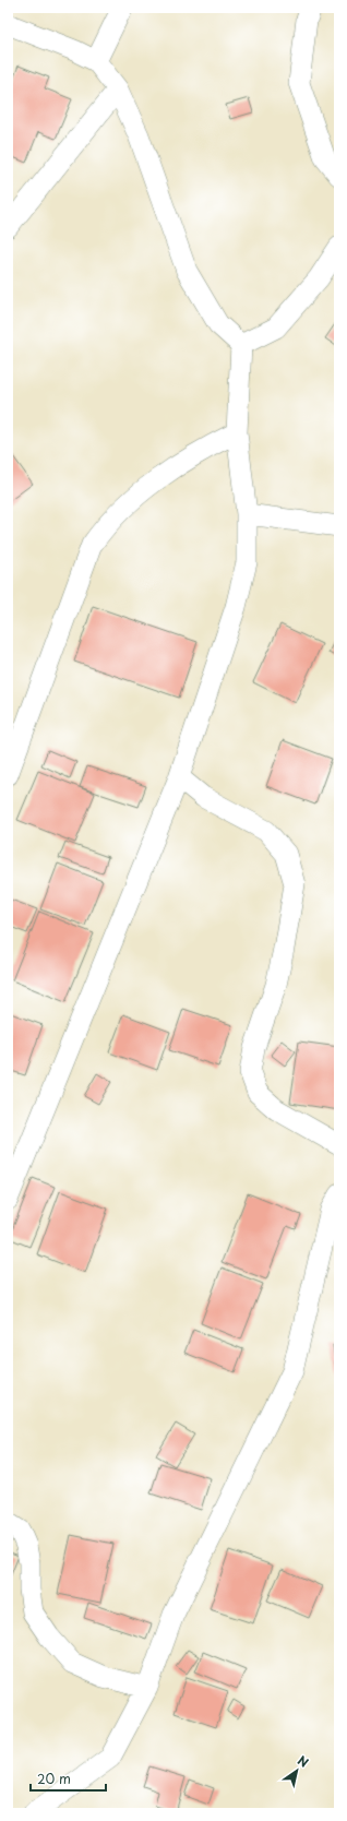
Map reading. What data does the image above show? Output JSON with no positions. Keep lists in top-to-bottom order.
{
  "scale_bar": "20 m",
  "north": "top right"
}
